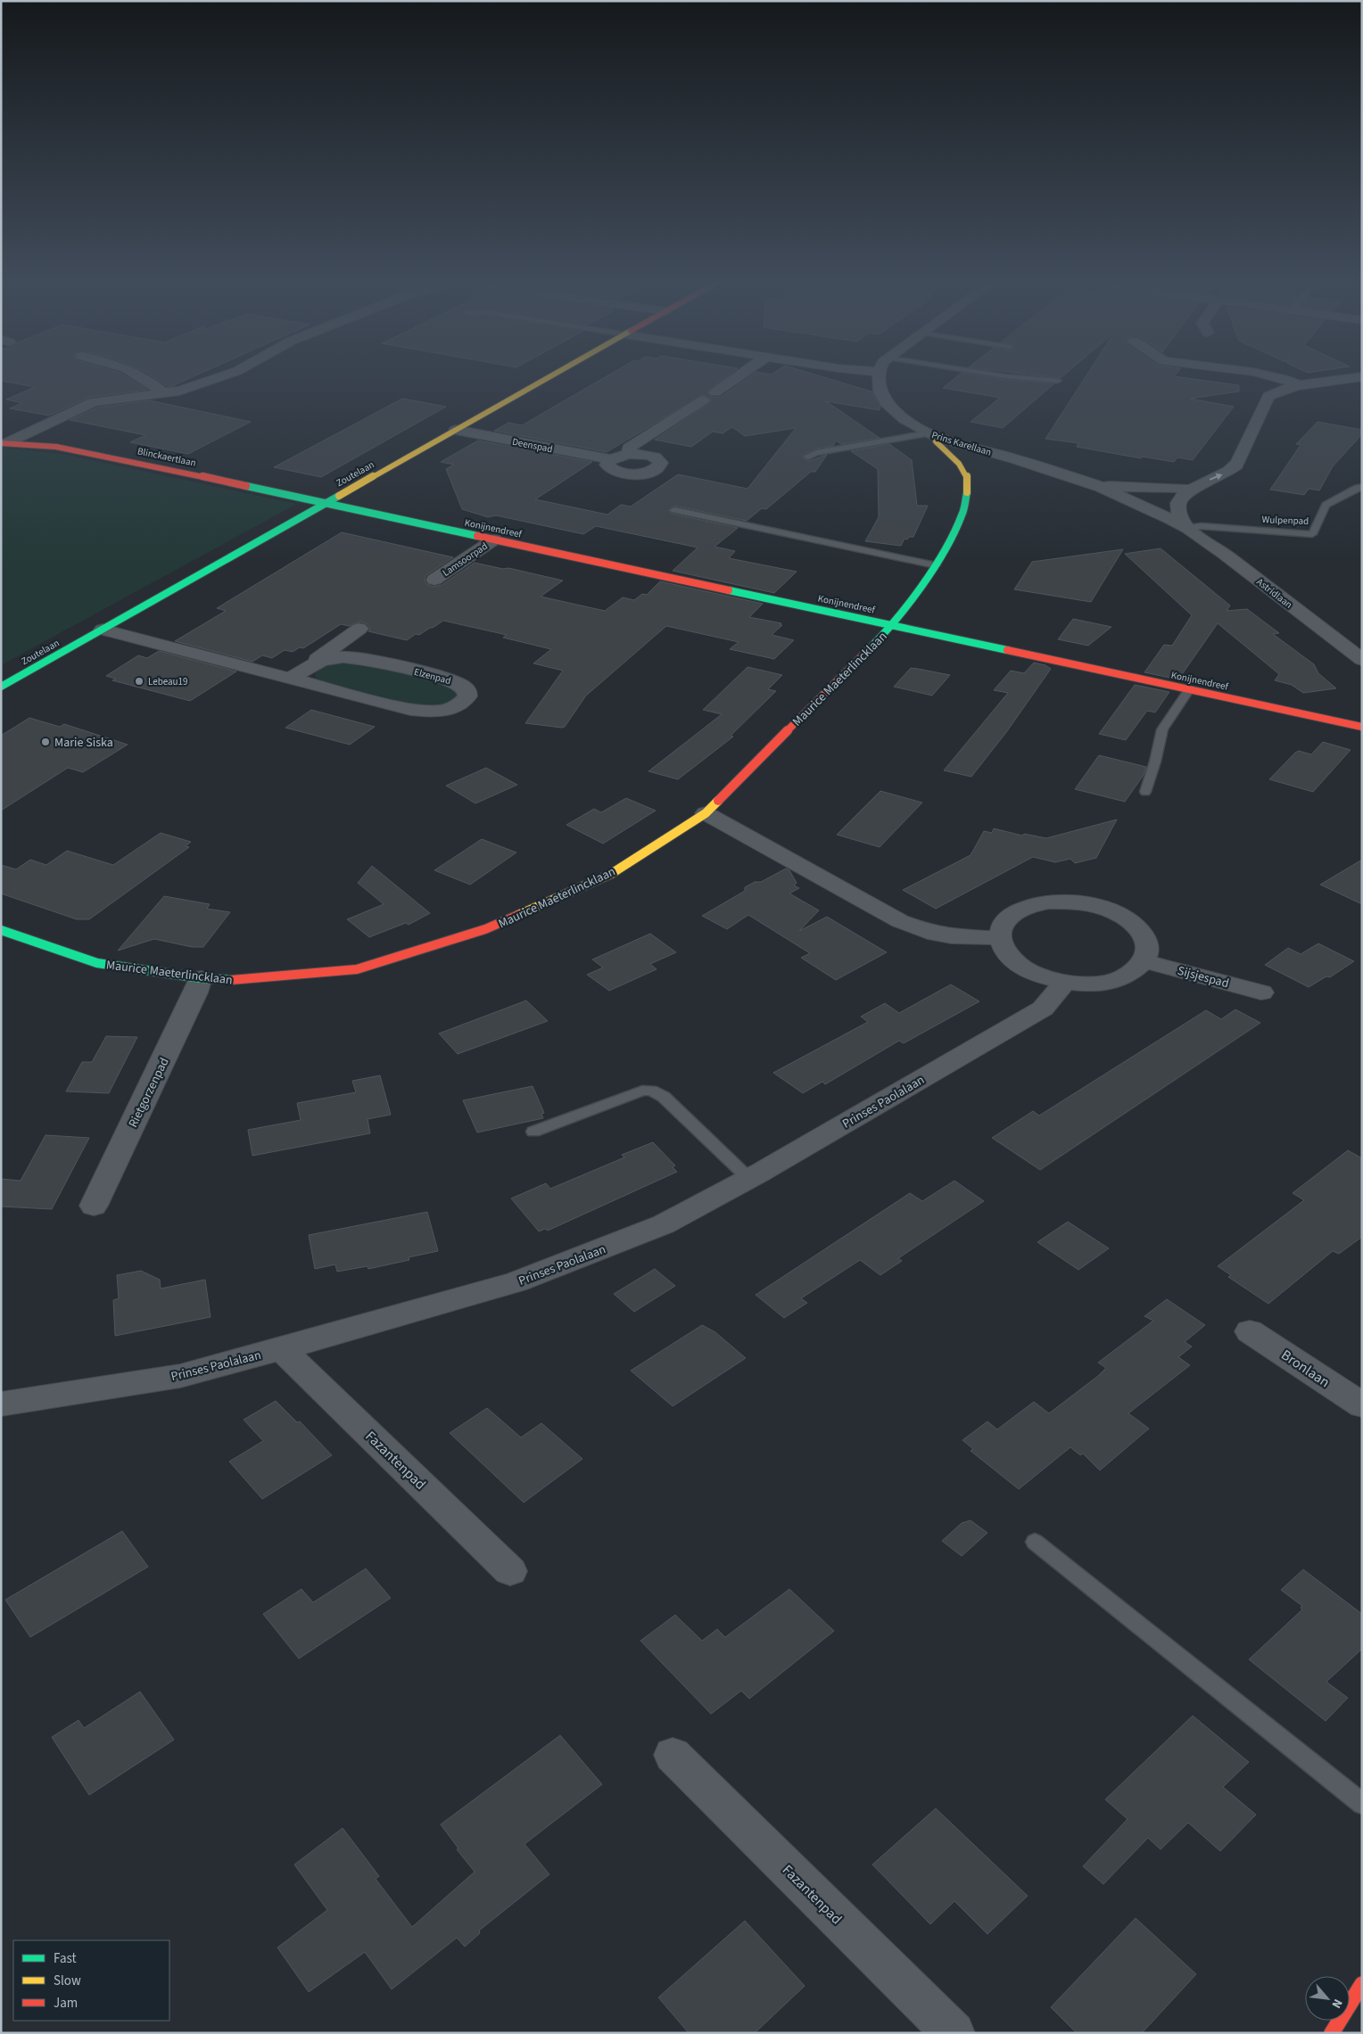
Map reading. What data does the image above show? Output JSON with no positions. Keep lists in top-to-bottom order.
{
  "streets": {
    "street": [
      "Prins Karellaan",
      "Deenspad",
      "Blinckaertlaan",
      "Zoutelaan",
      "Konijnendreef",
      "Lamsoorpad",
      "Astridlaan",
      "Elzenpad",
      "Maurice Maeterlincklaan",
      "Sijsjespad",
      "Rietgorzenpad",
      "Prinses Paolalaan",
      "Bronlaan",
      "Fazantenpad"
    ],
    "lane": ["Wulpenpad"]
  },
  "crossings": [
    ["Prins Karellaan", "Wulpenpad"],
    ["Prins Karellaan", "Astridlaan"],
    ["Prins Karellaan", "Maurice Maeterlincklaan"],
    ["Deenspad", "Zoutelaan"],
    ["Blinckaertlaan", "Zoutelaan"],
    ["Blinckaertlaan", "Konijnendreef"],
    ["Zoutelaan", "Konijnendreef"],
    ["Zoutelaan", "Elzenpad"],
    ["Wulpenpad", "Astridlaan"],
    ["Konijnendreef", "Lamsoorpad"],
    ["Konijnendreef", "Maurice Maeterlincklaan"],
    ["Maurice Maeterlincklaan", "Rietgorzenpad"],
    ["Sijsjespad", "Prinses Paolalaan"],
    ["Prinses Paolalaan", "Fazantenpad"]
  ],
  "places": ["Lebeau19", "Marie Siska"],
  "legend": ["Fast", "Slow", "Jam"],
  "north": "bottom right"
}
